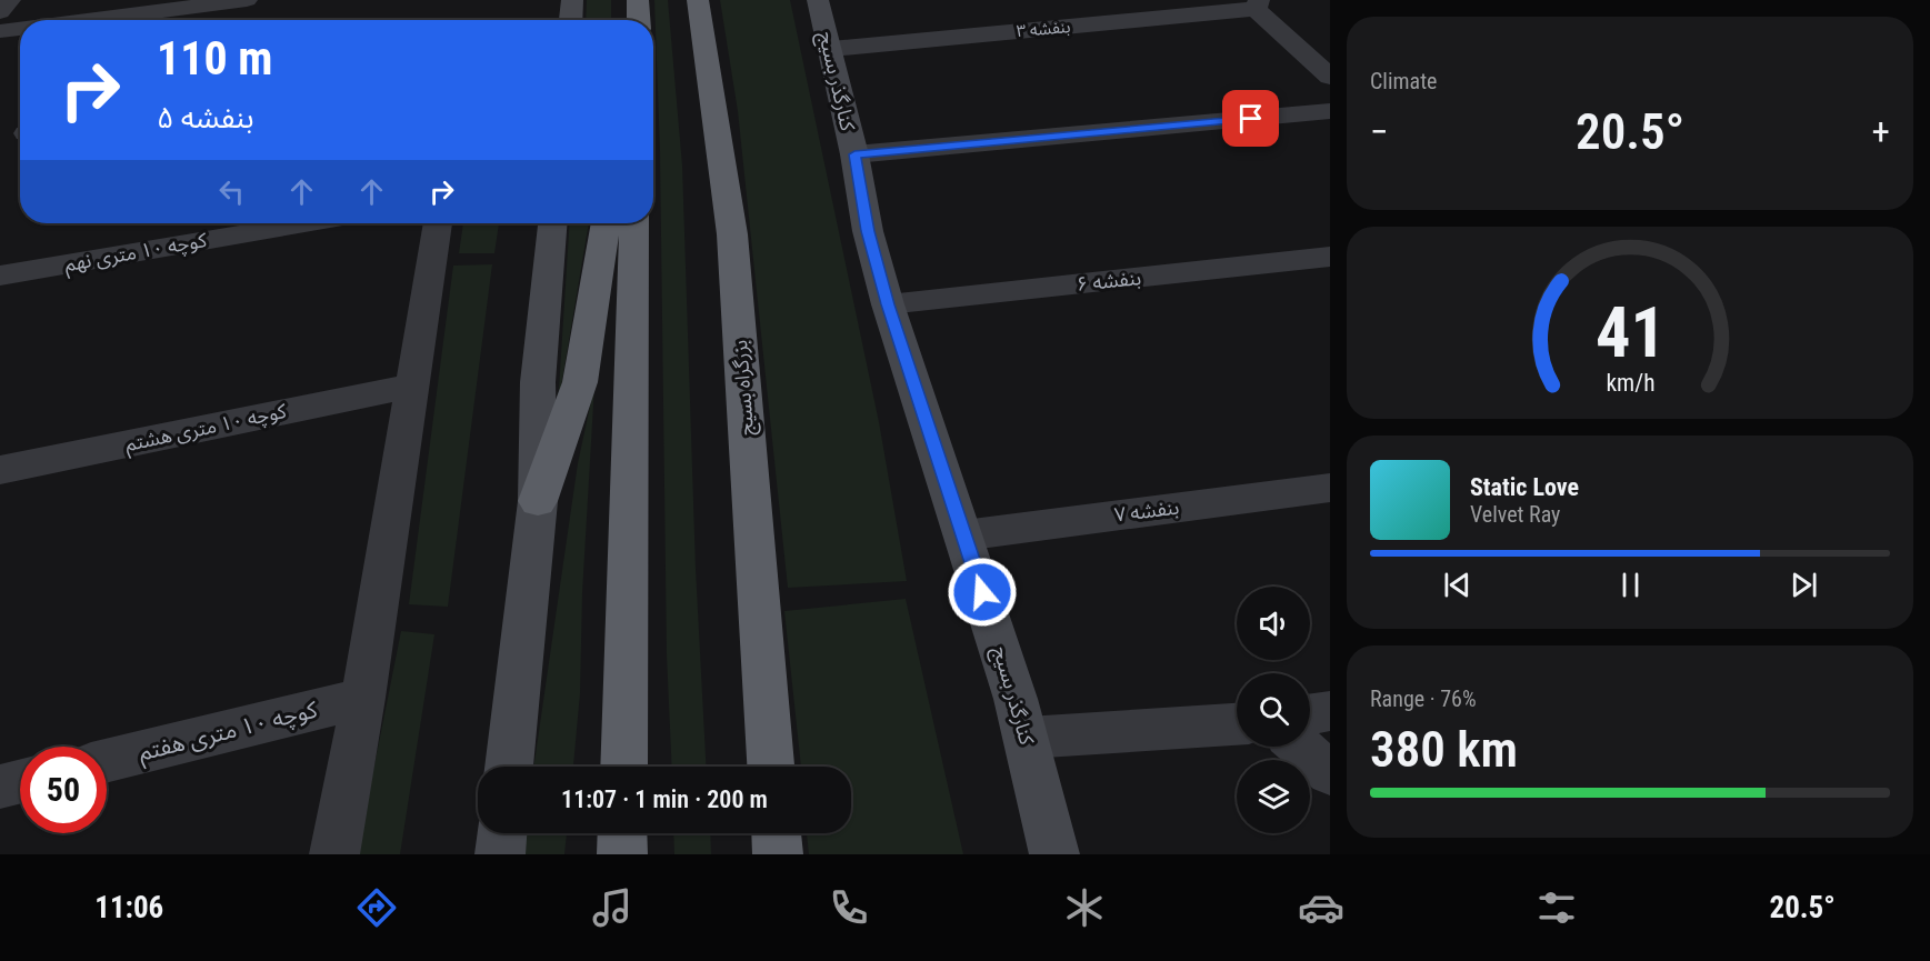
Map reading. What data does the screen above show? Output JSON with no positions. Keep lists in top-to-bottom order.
{
  "streets": {
    "highway": ["بزرگراه بسیج"],
    "main road": ["کنارگذر بسیج"],
    "street": [
      "بنفشه ۳",
      "کوچه ۱۰ متری نهم",
      "بنفشه ۶",
      "کوچه ۱۰ متری هشتم",
      "بنفشه ۷",
      "کوچه ۱۰ متری هفتم"
    ]
  },
  "crossings": [
    ["بنفشه ۳", "کنارگذر بسیج"],
    ["کنارگذر بسیج", "بنفشه ۶"],
    ["کنارگذر بسیج", "بنفشه ۷"]
  ],
  "page": {
    "tile": [
      "Climate",
      ["Range · 76%", "380 km"]
    ],
    "turn": ["110 m", "بنفشه ۵"],
    "heat": ["−", "20.5°", "+"],
    "song": ["Static Love", "Velvet Ray"],
    "limit": "50",
    "trip": "11:07 · 1 min · 200 m",
    "tabs": ["11:06", "20.5°"],
    "gauge": ["41", "km/h"]
  }
}
